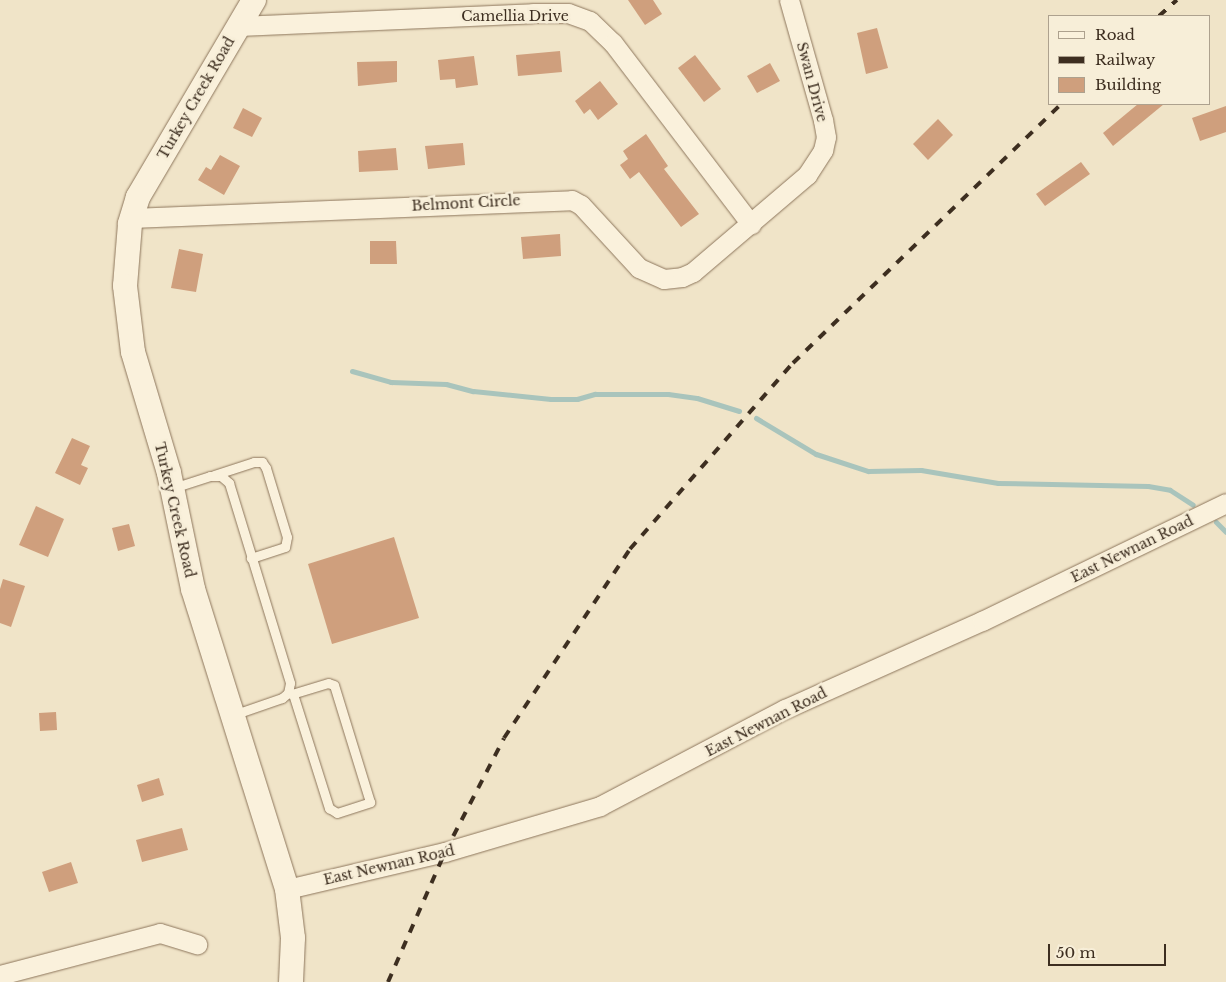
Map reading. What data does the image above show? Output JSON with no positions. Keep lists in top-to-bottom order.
{
  "streets": {
    "street": [
      "Camellia Drive",
      "Swan Drive",
      "Turkey Creek Road",
      "Belmont Circle",
      "East Newnan Road"
    ]
  },
  "crossings": [
    ["Camellia Drive", "Swan Drive"],
    ["Camellia Drive", "Turkey Creek Road"],
    ["Camellia Drive", "Belmont Circle"],
    ["Swan Drive", "Belmont Circle"],
    ["Turkey Creek Road", "Belmont Circle"],
    ["Turkey Creek Road", "East Newnan Road"]
  ],
  "legend": ["Road", "Railway", "Building"],
  "scale_bar": "50 m"
}
